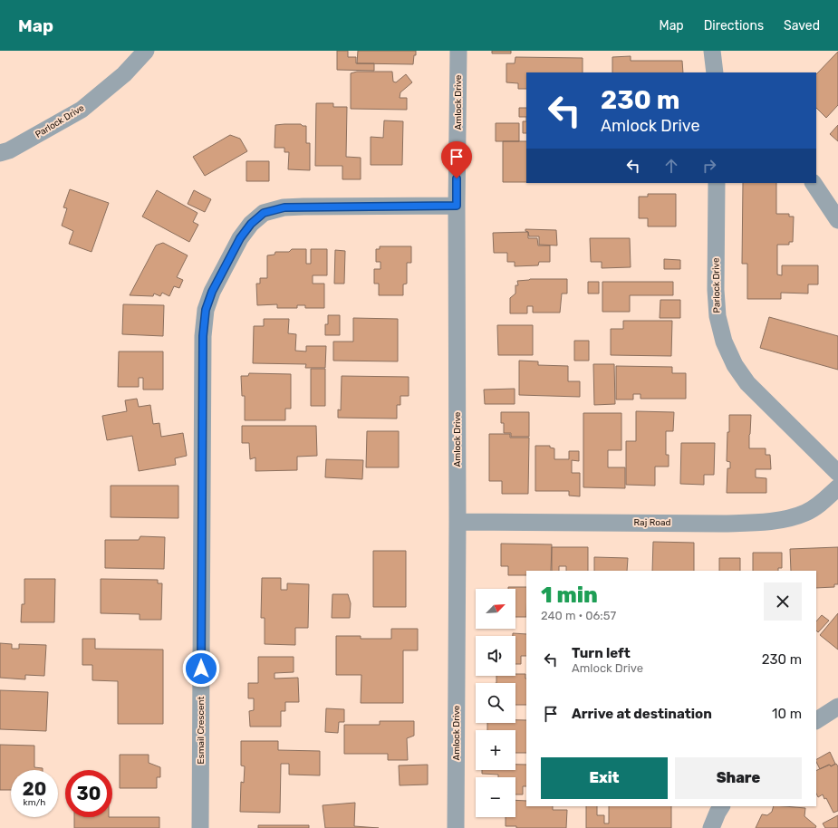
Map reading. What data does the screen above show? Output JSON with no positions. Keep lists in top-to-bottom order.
{
  "streets": {
    "street": [
      "Amlock Drive",
      "Parlock Drive",
      "Raj Road",
      "Esmail Crescent"
    ]
  },
  "crossings": [
    ["Amlock Drive", "Raj Road"],
    ["Amlock Drive", "Esmail Crescent"]
  ],
  "north": "top right",
  "page": {
    "header": "Map",
    "nav": ["Map", "Directions", "Saved"],
    "turn": ["230 m", "Amlock Drive"],
    "heading": ["1 min", "240 m · 06:57"],
    "map_buttons": ["+", "−"],
    "list": [
      {
        "name": "Turn left",
        "note": "Amlock Drive",
        "value": "230 m"
      },
      {
        "name": "Arrive at destination",
        "value": "10 m"
      }
    ],
    "buttons": ["Exit", "Share"],
    "speed": "20 km/h",
    "limit": "30"
  }
}
